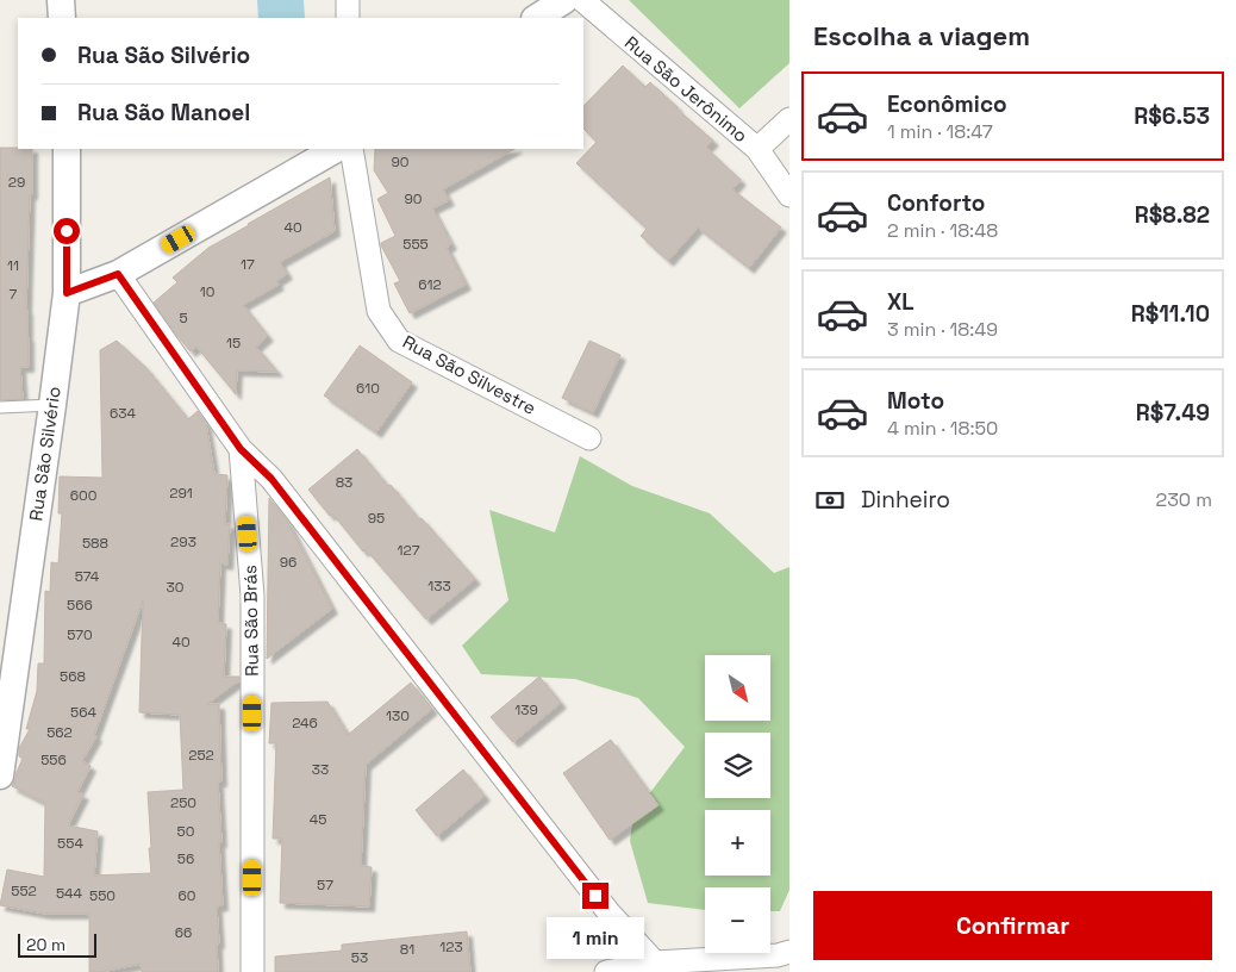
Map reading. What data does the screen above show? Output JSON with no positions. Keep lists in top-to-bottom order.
{
  "streets": {
    "street": [
      "Rua São Jerônimo",
      "Rua São Silvestre",
      "Rua São Silvério",
      "Rua São Brás"
    ]
  },
  "house_numbers": [
    "90",
    "29",
    "90",
    "40",
    "555",
    "17",
    "11",
    "612",
    "10",
    "7",
    "5",
    "15",
    "610",
    "634",
    "83",
    "291",
    "600",
    "95",
    "293",
    "588",
    "127",
    "96",
    "574",
    "133",
    "30",
    "566",
    "570",
    "40",
    "568",
    "139",
    "564",
    "130",
    "246",
    "562",
    "252",
    "556",
    "33",
    "250",
    "45",
    "50",
    "554",
    "56",
    "57",
    "552",
    "544",
    "550",
    "60",
    "66",
    "123",
    "81",
    "53"
  ],
  "scale_bar": "20 m",
  "north": "bottom right",
  "page": {
    "heading": "Escolha a viagem",
    "banner": ["Rua São Silvério", "Rua São Manoel"],
    "list": [
      {
        "name": "Econômico",
        "note": "1 min · 18:47",
        "value": "R$6.53"
      },
      {
        "name": "Conforto",
        "note": "2 min · 18:48",
        "value": "R$8.82"
      },
      {
        "name": "XL",
        "note": "3 min · 18:49",
        "value": "R$11.10"
      },
      {
        "name": "Moto",
        "note": "4 min · 18:50",
        "value": "R$7.49"
      }
    ],
    "pay": ["Dinheiro", "230 m"],
    "map_buttons": ["+", "−"],
    "buttons": "Confirmar",
    "bubble": "1 min",
    "scale": "20 m"
  }
}
